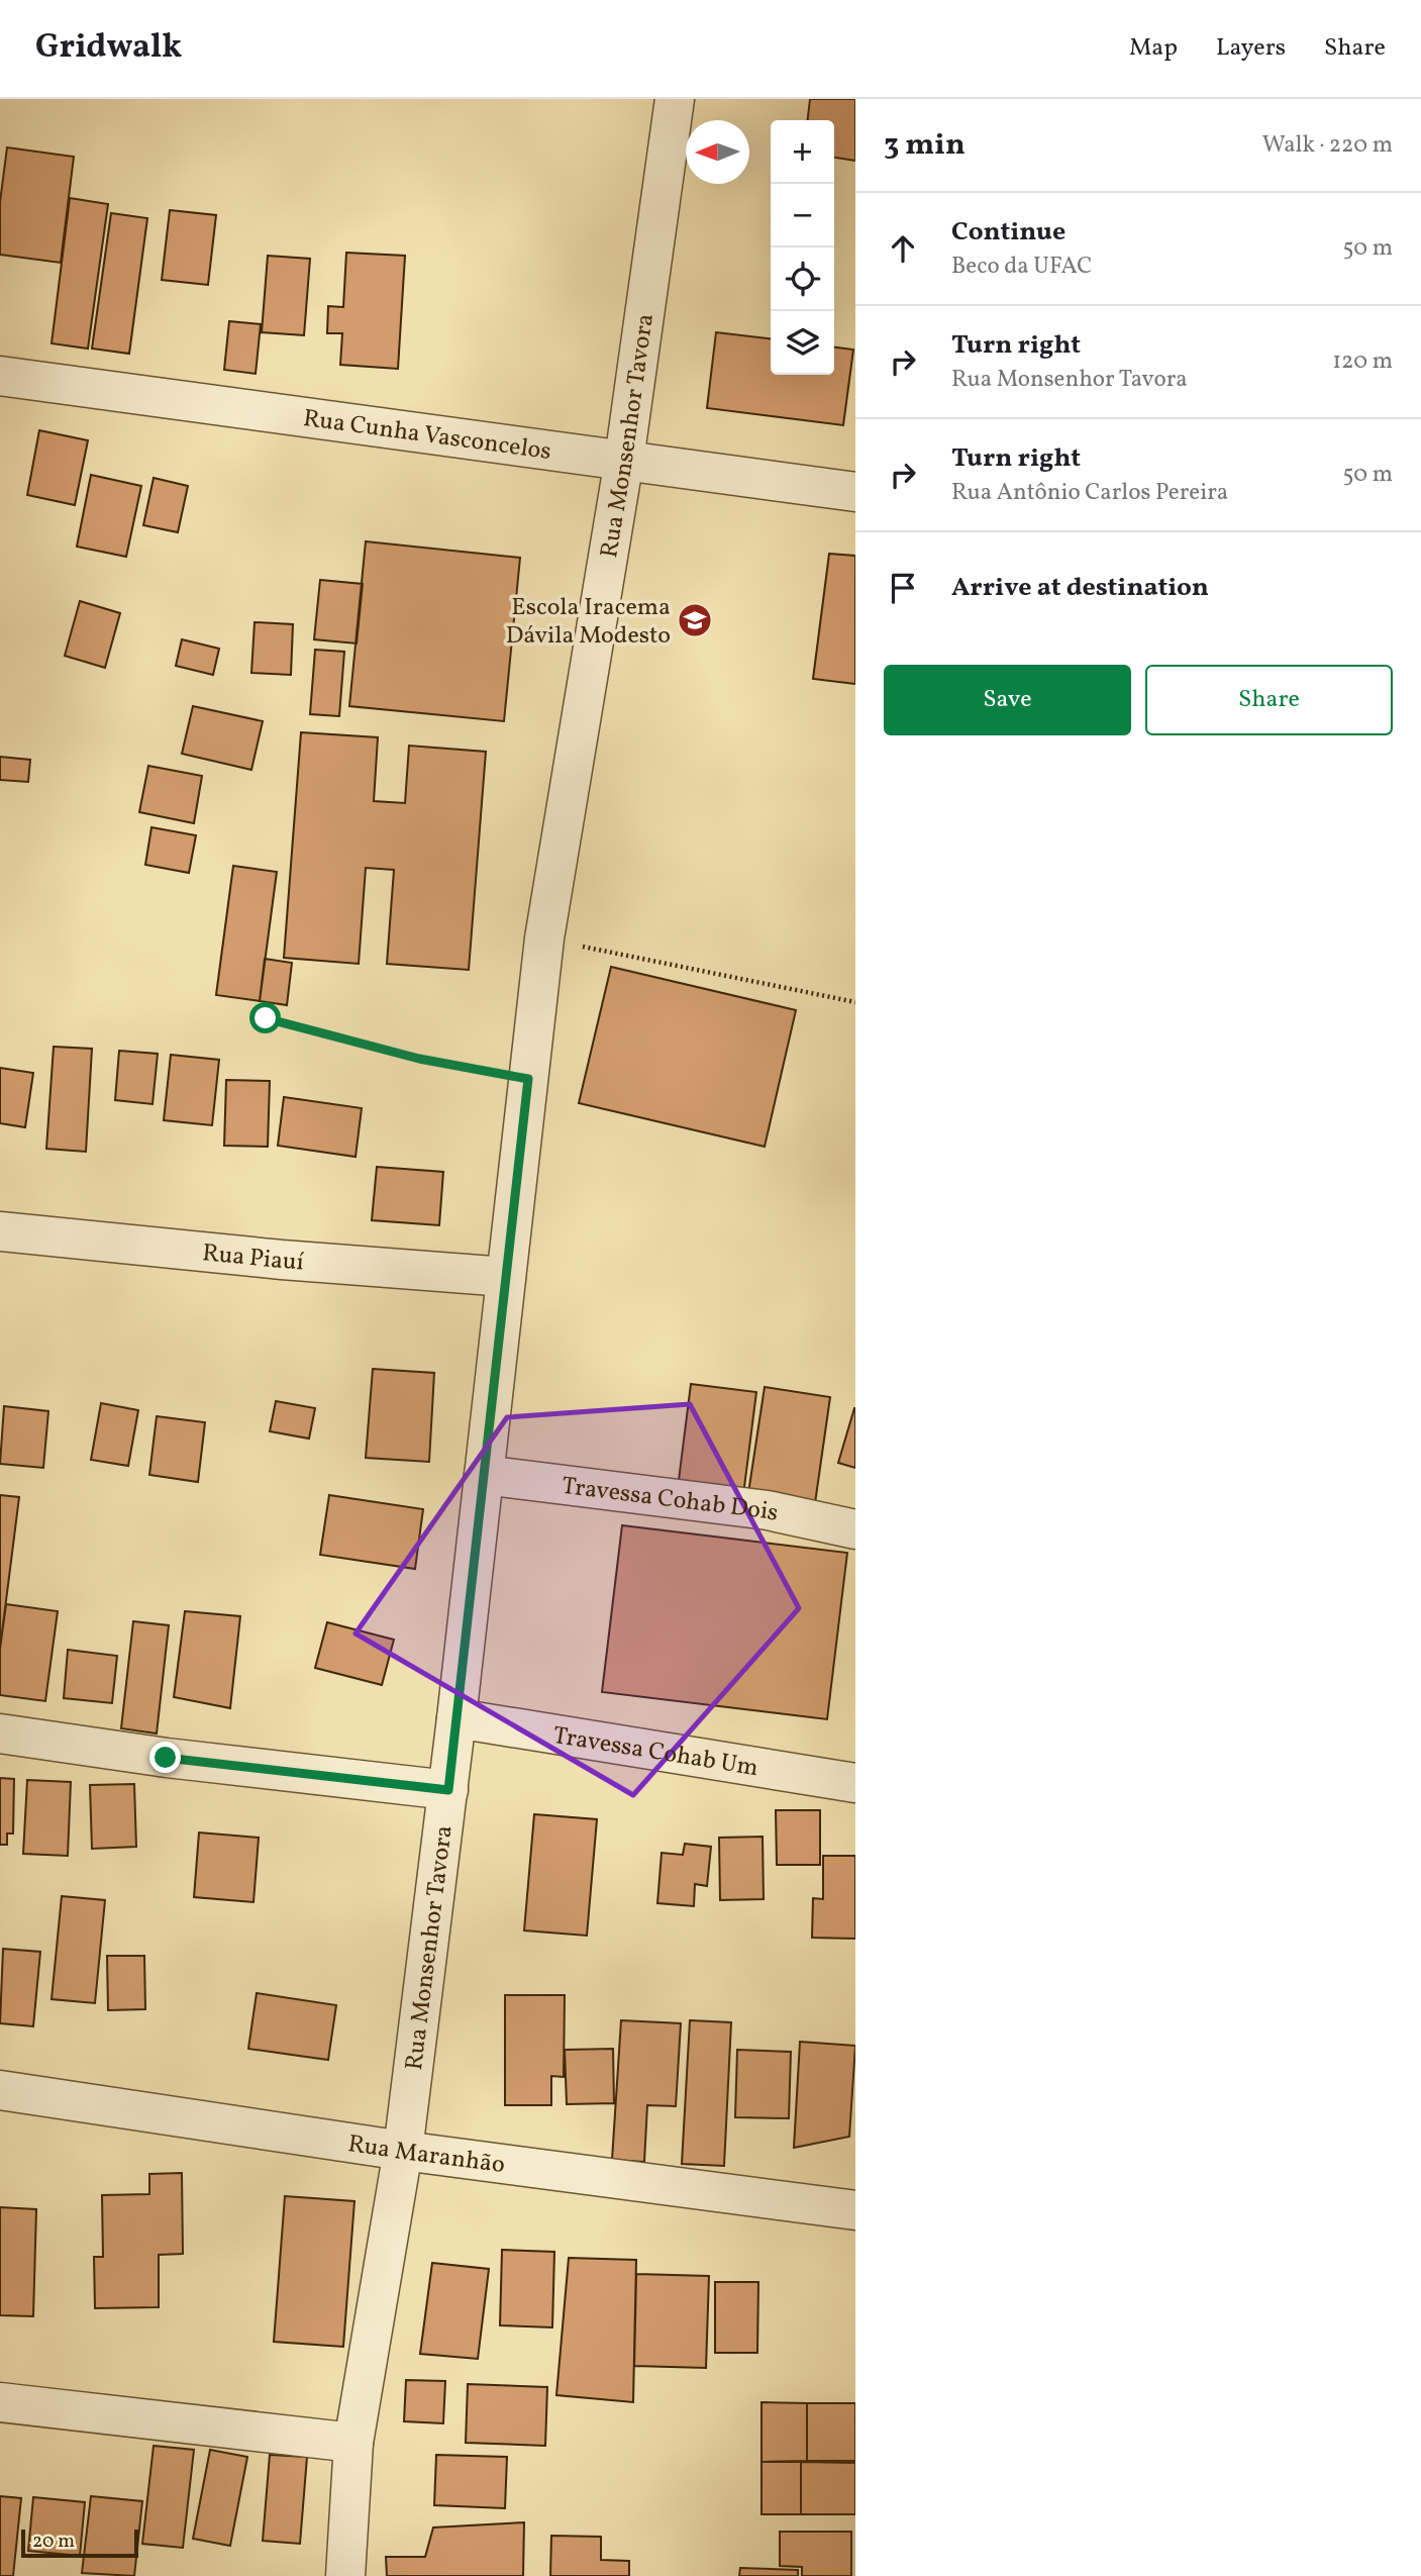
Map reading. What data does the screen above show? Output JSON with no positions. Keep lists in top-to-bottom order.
{
  "streets": {
    "street": [
      "Rua Cunha Vasconcelos",
      "Rua Monsenhor Tavora",
      "Rua Piauí",
      "Travessa Cohab Dois",
      "Travessa Cohab Um",
      "Rua Maranhão"
    ]
  },
  "crossings": [
    ["Rua Cunha Vasconcelos", "Rua Monsenhor Tavora"],
    ["Rua Monsenhor Tavora", "Rua Piauí"],
    ["Rua Monsenhor Tavora", "Travessa Cohab Dois"],
    ["Rua Monsenhor Tavora", "Travessa Cohab Um"],
    ["Rua Monsenhor Tavora", "Rua Maranhão"]
  ],
  "places": {
    "school or university": ["Escola Iracema Dávila Modesto"]
  },
  "scale_bar": "20 m",
  "north": "left",
  "page": {
    "header": "Gridwalk",
    "nav": ["Map", "Layers", "Share"],
    "heading": ["3 min", "Walk · 220 m"],
    "map_buttons": ["+", "−"],
    "list": [
      ["Continue", "Beco da UFAC", "50 m"],
      ["Turn right", "Rua Monsenhor Tavora", "120 m"],
      ["Turn right", "Rua Antônio Carlos Pereira", "50 m"],
      "Arrive at destination"
    ],
    "buttons": ["Save", "Share"],
    "scale": "20 m"
  }
}
